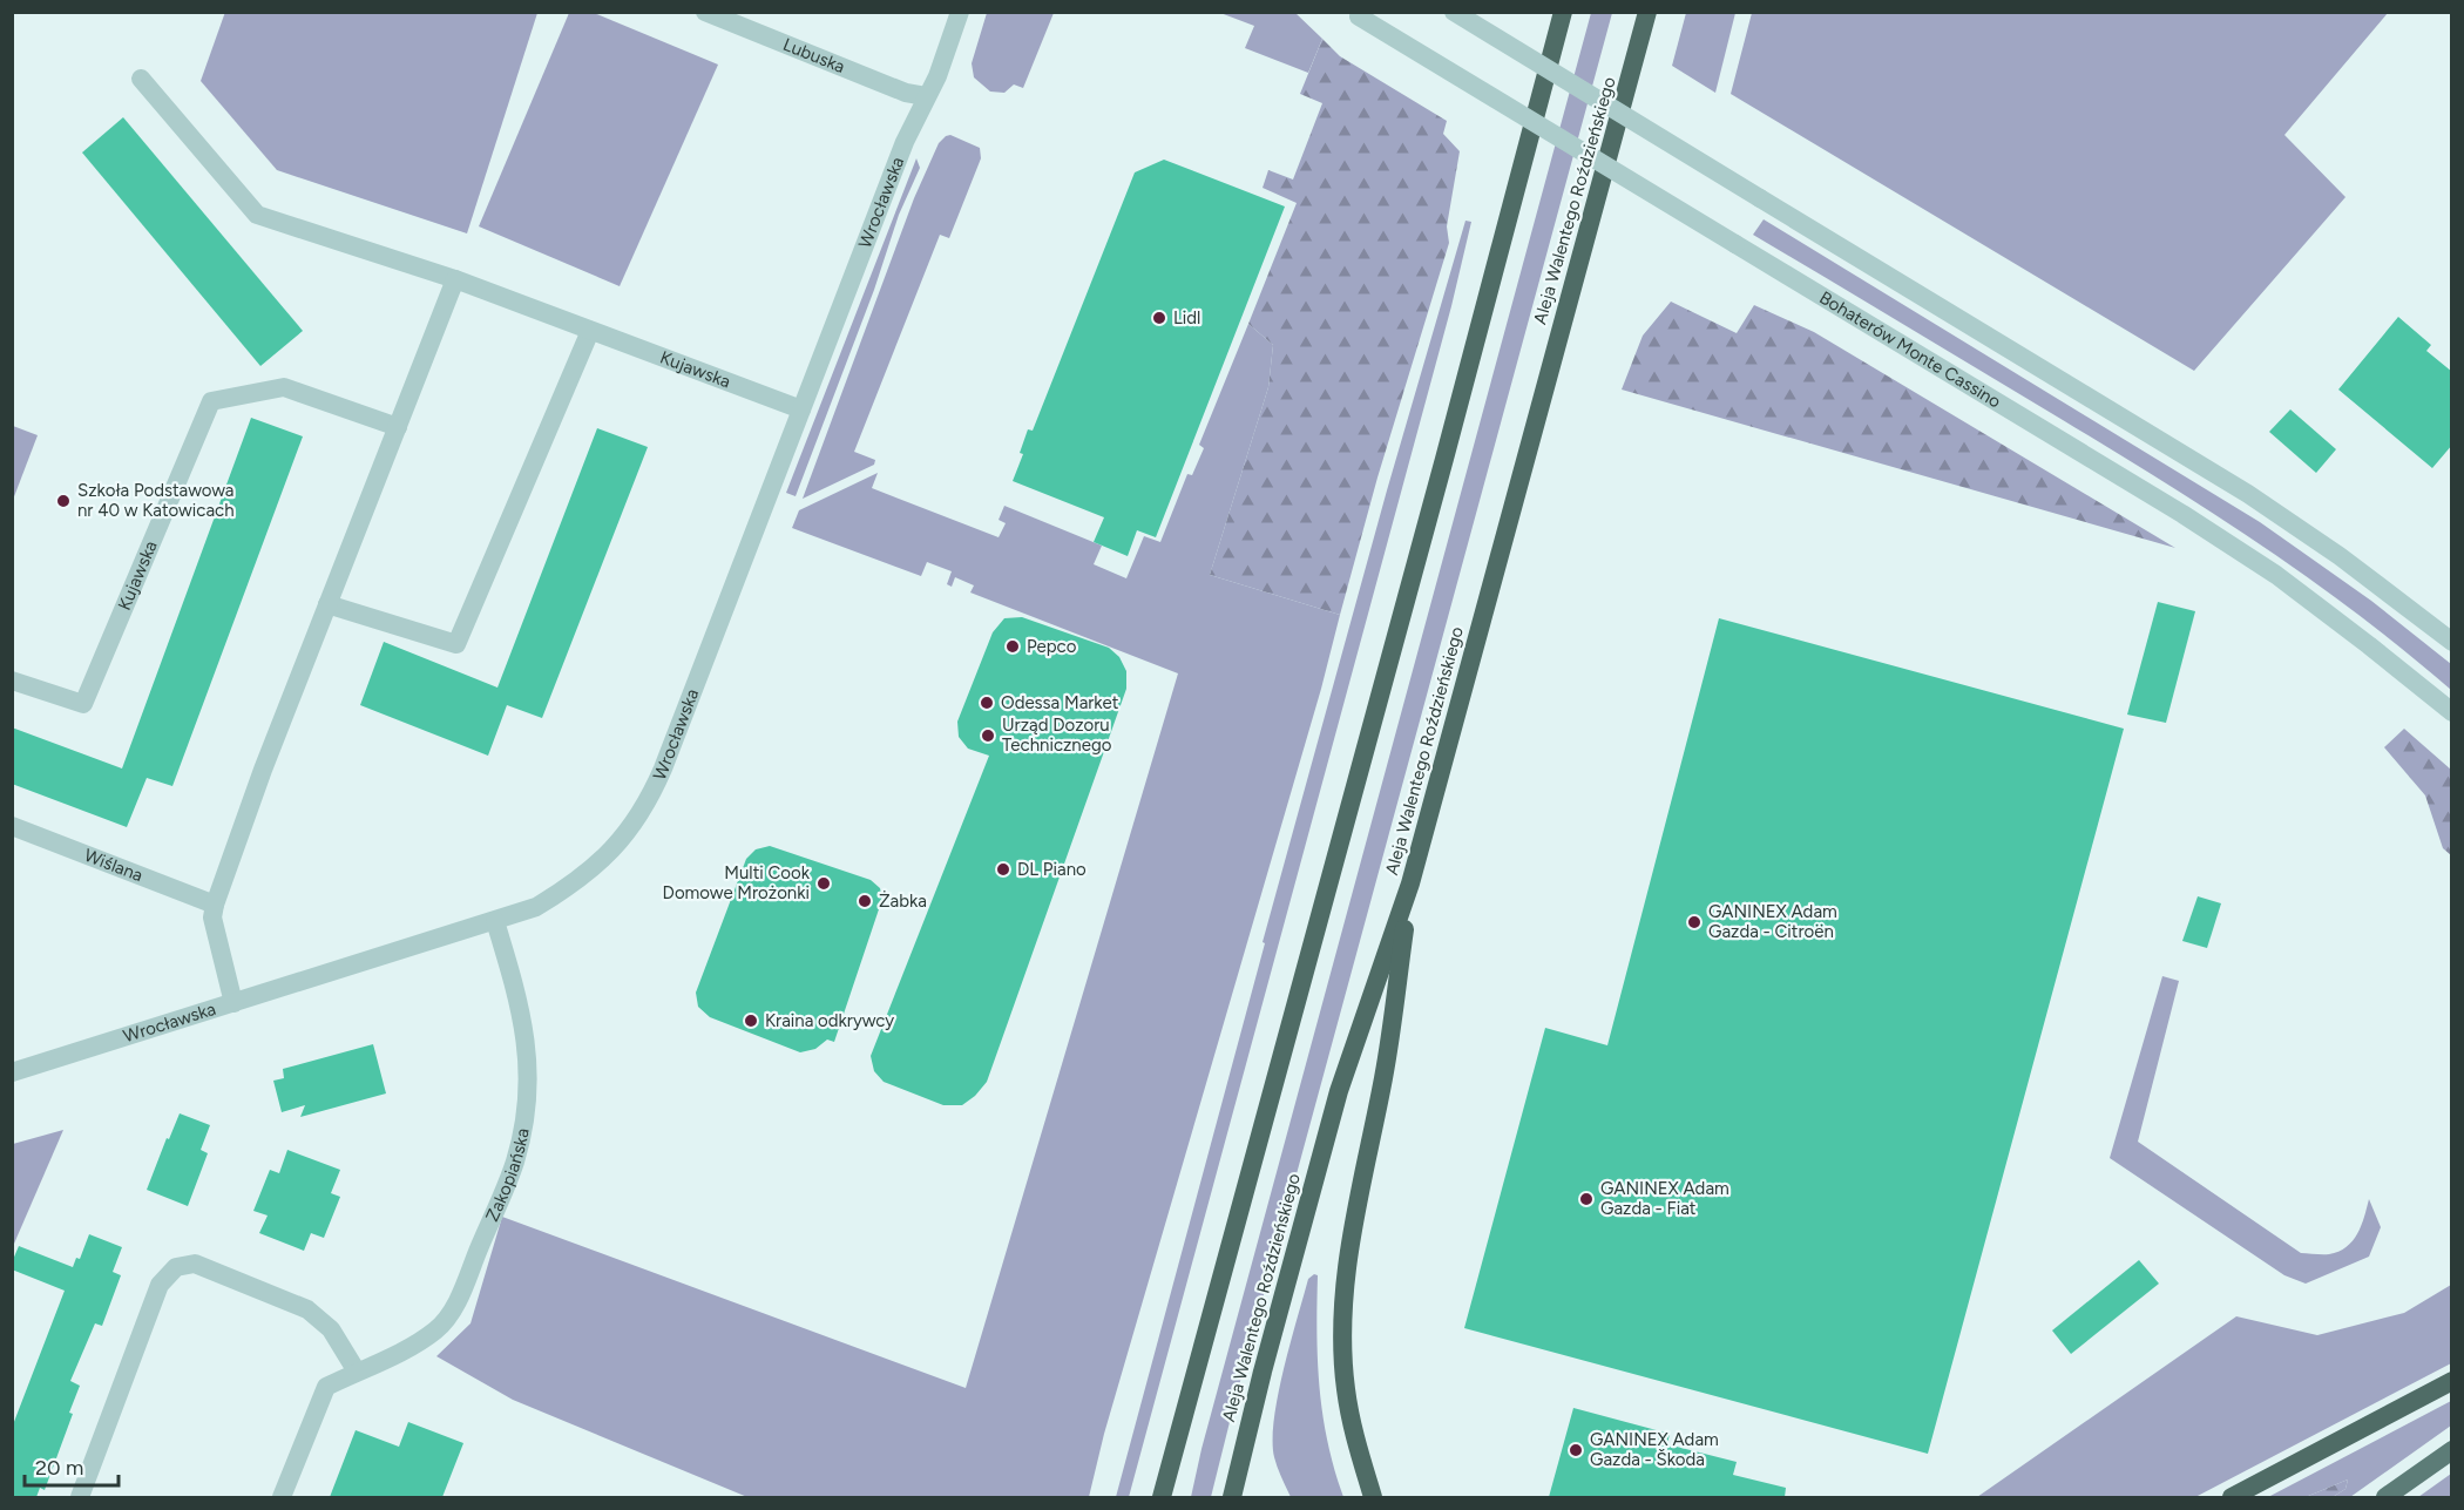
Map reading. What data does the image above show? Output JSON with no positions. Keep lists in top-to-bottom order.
{
  "streets": {
    "highway": ["Aleja Walentego Roździeńskiego"],
    "street": [
      "Lubuska",
      "Wrocławska",
      "Bohaterów Monte Cassino",
      "Kujawska",
      "Wiślana",
      "Zakopiańska"
    ]
  },
  "crossings": [
    ["Lubuska", "Wrocławska"],
    ["Wrocławska", "Kujawska"],
    ["Wrocławska", "Zakopiańska"]
  ],
  "places": [
    "Lidl",
    "Szkoła Podstawowa nr 40 w Katowicach",
    "Pepco",
    "Odessa Market",
    "Urząd Dozoru Technicznego",
    "DL Piano",
    "Multi Cook Domowe Mrożonki",
    "Żabka",
    "GANINEX Adam Gazda - Citroën",
    "Kraina odkrywcy",
    "GANINEX Adam Gazda - Fiat",
    "GANINEX Adam Gazda - Škoda"
  ],
  "scale_bar": "20 m"
}
